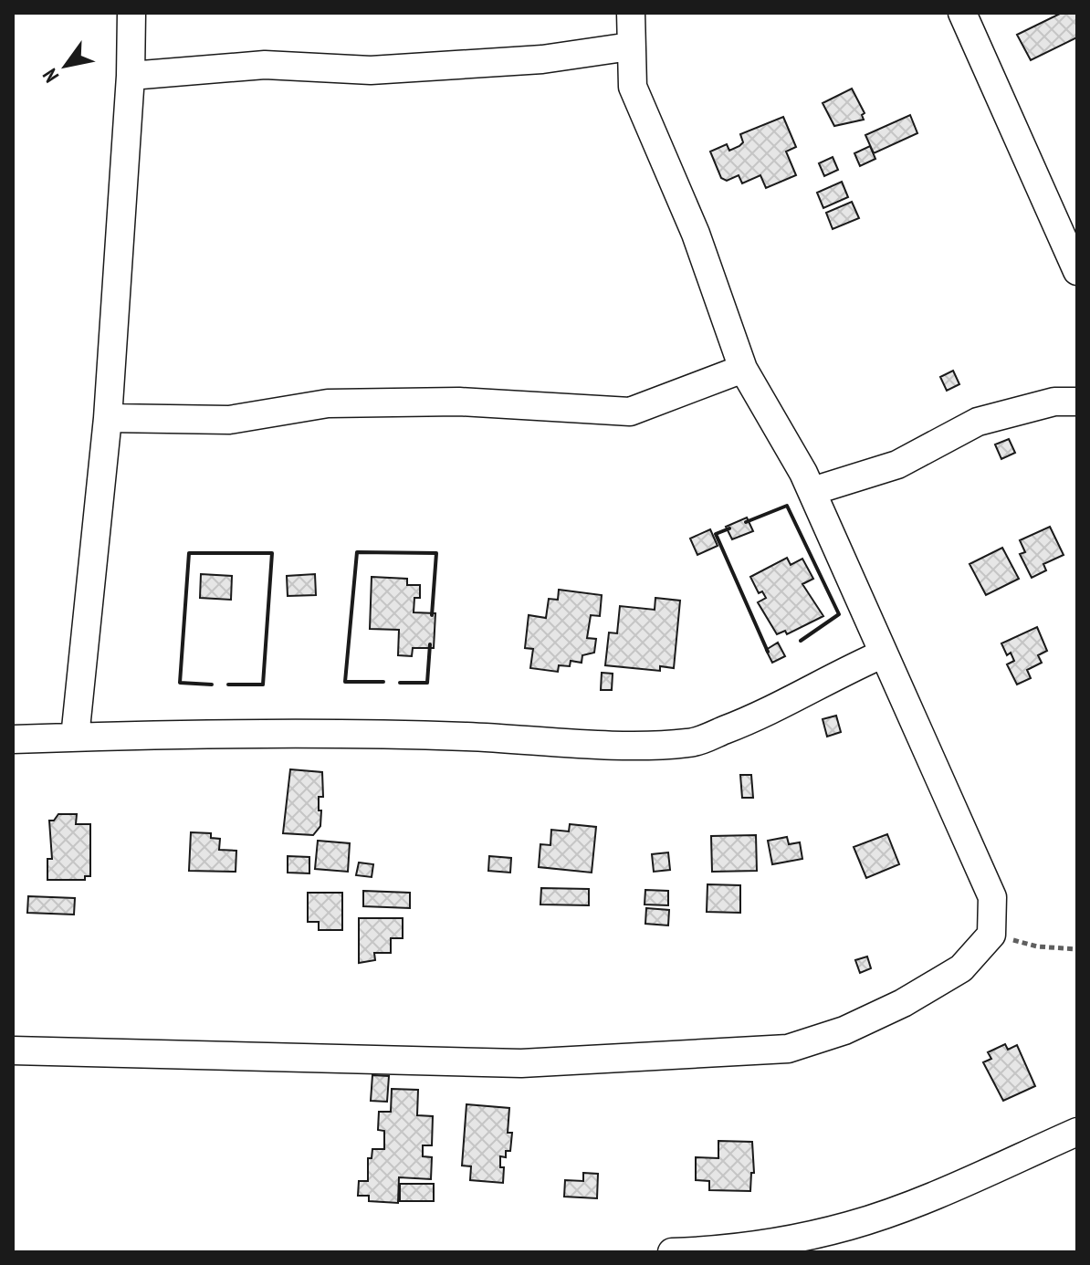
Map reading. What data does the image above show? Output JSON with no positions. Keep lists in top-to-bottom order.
{
  "north": "bottom left"
}
